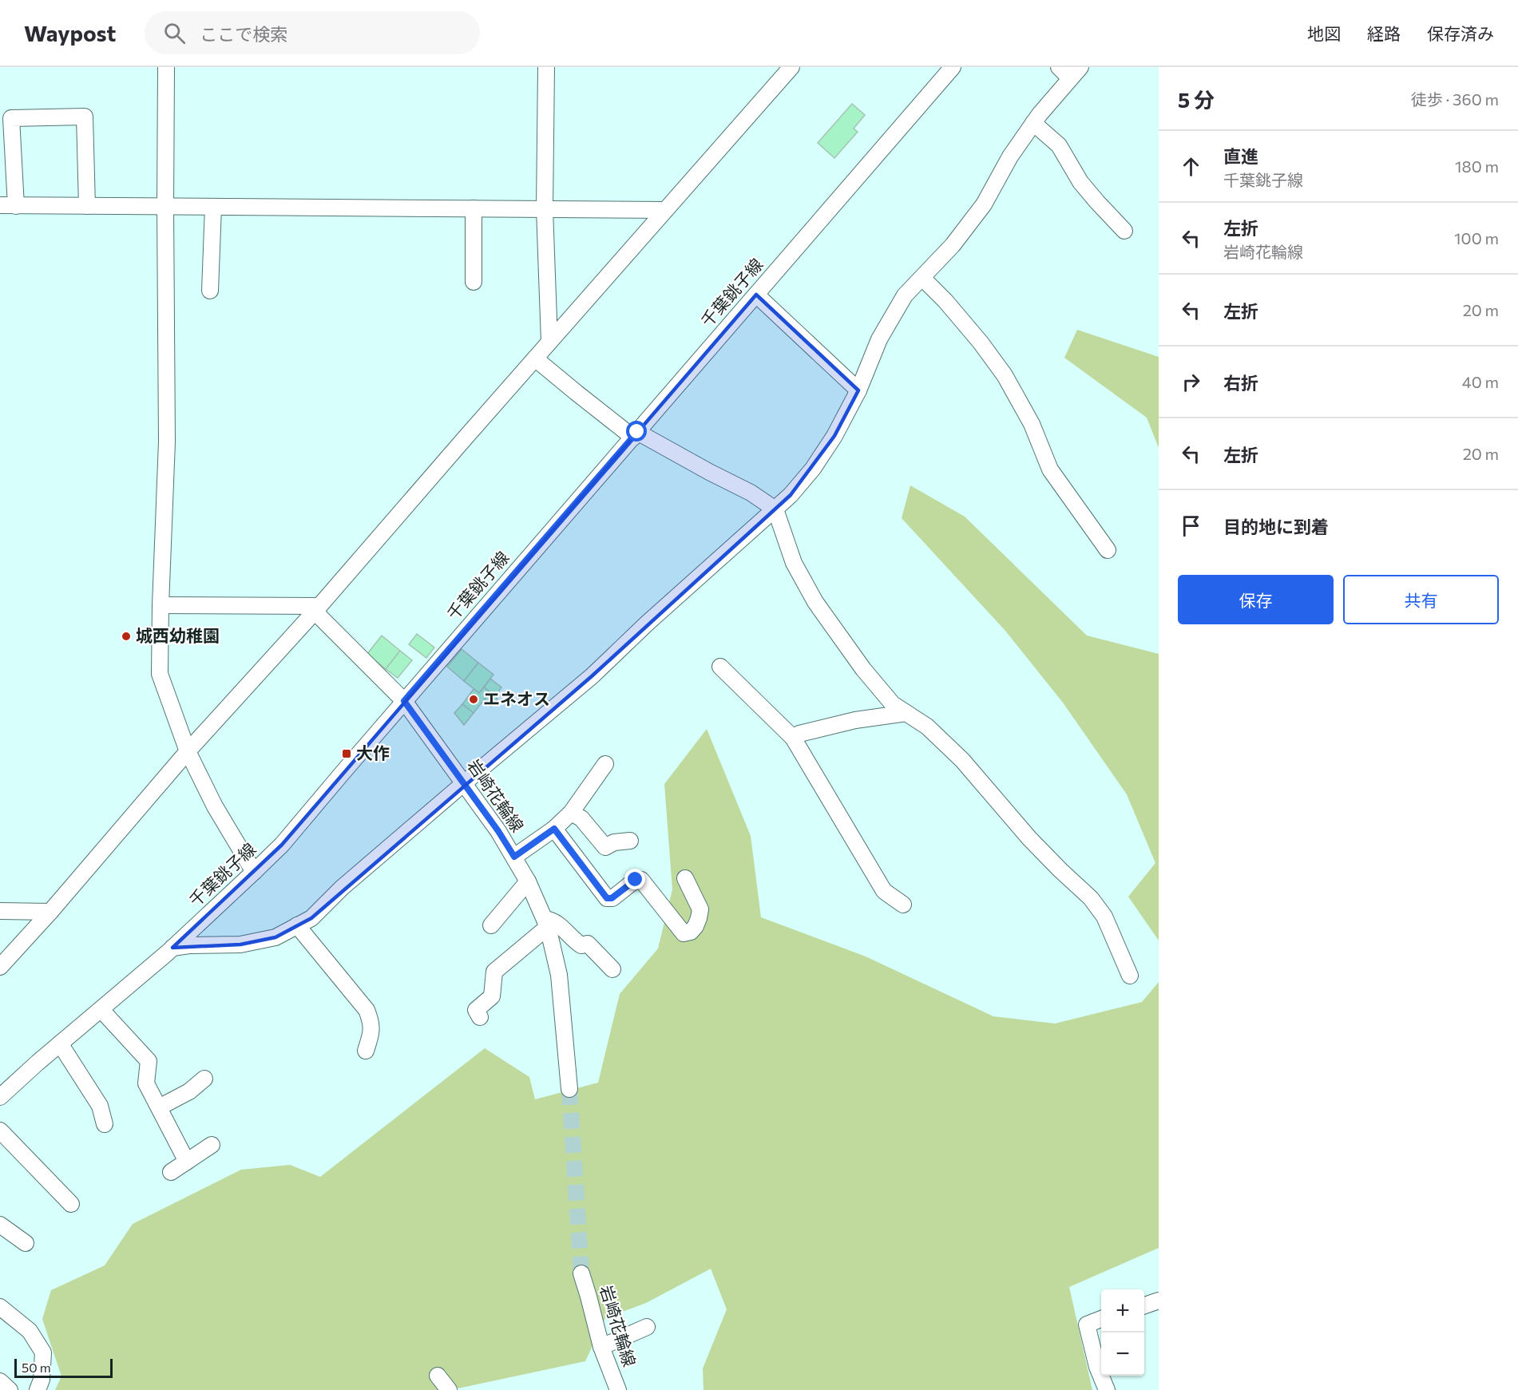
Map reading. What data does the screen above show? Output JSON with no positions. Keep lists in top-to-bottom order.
{
  "streets": {
    "street": ["千葉銚子線", "岩崎花輪線"]
  },
  "crossings": [
    ["千葉銚子線", "岩崎花輪線"]
  ],
  "places": {
    "other": ["城西幼稚園", "エネオス"],
    "transit": ["大作"]
  },
  "scale_bar": "50 m",
  "page": {
    "header": "Waypost",
    "search": "ここで検索",
    "nav": ["地図", "経路", "保存済み"],
    "heading": ["5 分", "徒歩 · 360 m"],
    "list": [
      ["直進", "千葉銚子線", "180 m"],
      ["左折", "岩崎花輪線", "100 m"],
      ["左折", "20 m"],
      ["右折", "40 m"],
      ["左折", "20 m"],
      "目的地に到着"
    ],
    "buttons": ["保存", "共有"],
    "map_buttons": ["+", "−"],
    "scale": "50 m"
  }
}
